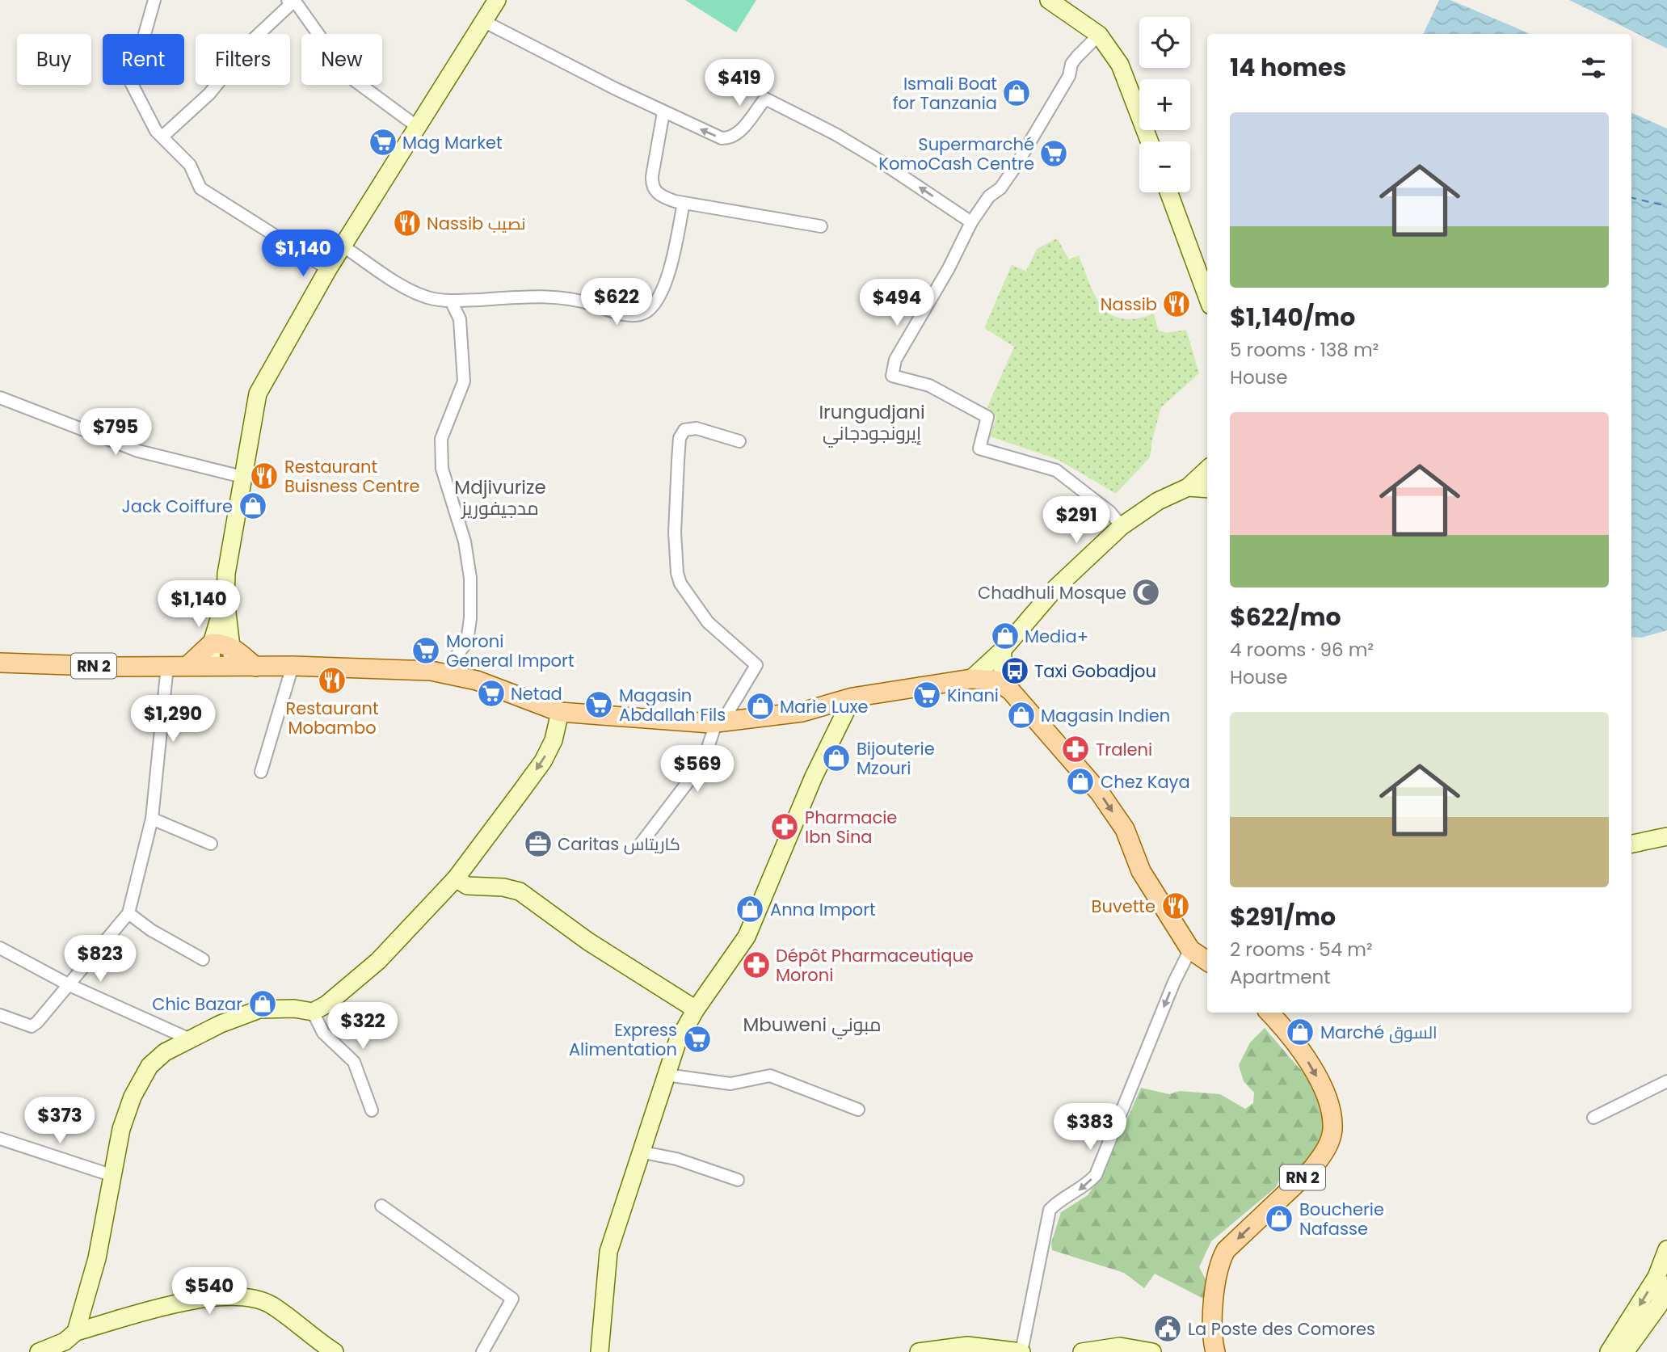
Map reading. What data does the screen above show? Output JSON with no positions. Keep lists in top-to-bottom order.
{
  "streets": {
    "main road": ["RN 2"]
  },
  "districts": ["Irungudjani إيرونجودجاني", "Mdjivurize مدجيفوريز", "Mbuweni مبوني"],
  "places": {
    "shop": [
      "Ismali Boat for Tanzania",
      "Jack Coiffure",
      "Media+",
      "Marie Luxe",
      "Magasin Indien",
      "Bijouterie Mzouri",
      "Chez Kaya",
      "Anna Import",
      "Chic Bazar",
      "Marché السوق",
      "Boucherie Nafasse"
    ],
    "supermarket": [
      "Mag Market",
      "Supermarché KomoCash Centre",
      "Moroni General Import",
      "Netad",
      "Kinani",
      "Magasin Abdallah Fils",
      "Express Alimentation"
    ],
    "restaurant": [
      "Nassib نصيب",
      "Nassib",
      "Restaurant Buisness Centre",
      "Restaurant Mobambo",
      "Buvette"
    ],
    "mosque": ["Chadhuli Mosque"],
    "bus stop": ["Taxi Gobadjou"],
    "pharmacy": ["Traleni", "Pharmacie Ibn Sina", "Dépôt Pharmaceutique Moroni"],
    "office": ["Caritas كاريتاس"],
    "public building": ["La Poste des Comores"]
  },
  "page": {
    "map_buttons": ["+", "−"],
    "chip": [
      "Buy",
      "Rent",
      "Filters",
      "New"
    ],
    "heading": "14 homes",
    "price": [
      "$419",
      "$1,140",
      "$622",
      "$494",
      "$795",
      "$291",
      "$1,140",
      "$1,290",
      "$569",
      "$823",
      "$322",
      "$373",
      "$383",
      "$540"
    ],
    "list": [
      {
        "name": "$1,140/mo",
        "note": "5 rooms · 138 m² · House"
      },
      {
        "name": "$622/mo",
        "note": "4 rooms · 96 m² · House"
      },
      {
        "name": "$291/mo",
        "note": "2 rooms · 54 m² · Apartment"
      }
    ]
  }
}
